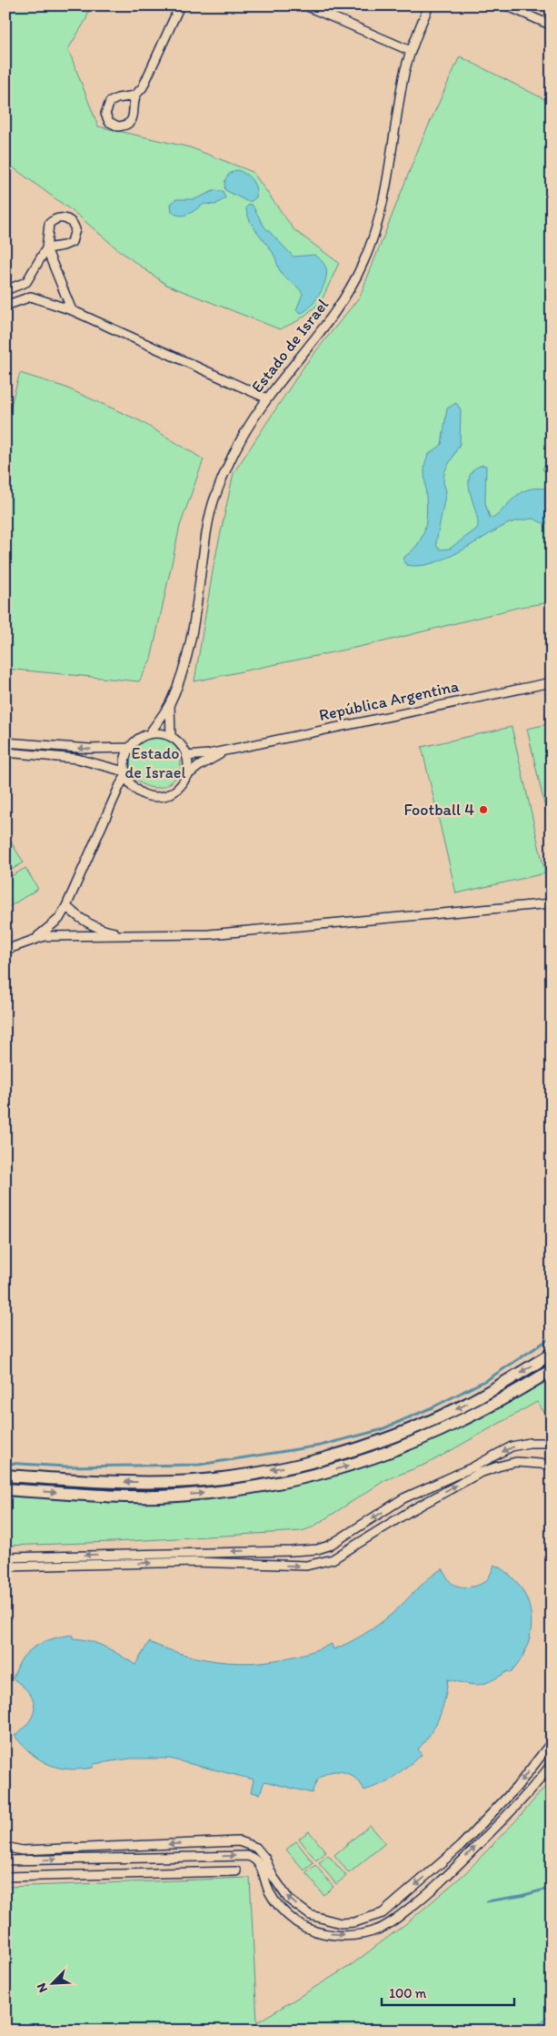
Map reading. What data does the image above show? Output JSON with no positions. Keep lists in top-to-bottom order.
{
  "streets": {
    "street": ["Estado de Israel", "República Argentina"]
  },
  "crossings": [
    ["Estado de Israel", "República Argentina"]
  ],
  "parks": ["Estado de Israel"],
  "places": ["Football 4"],
  "scale_bar": "100 m",
  "north": "bottom left"
}
